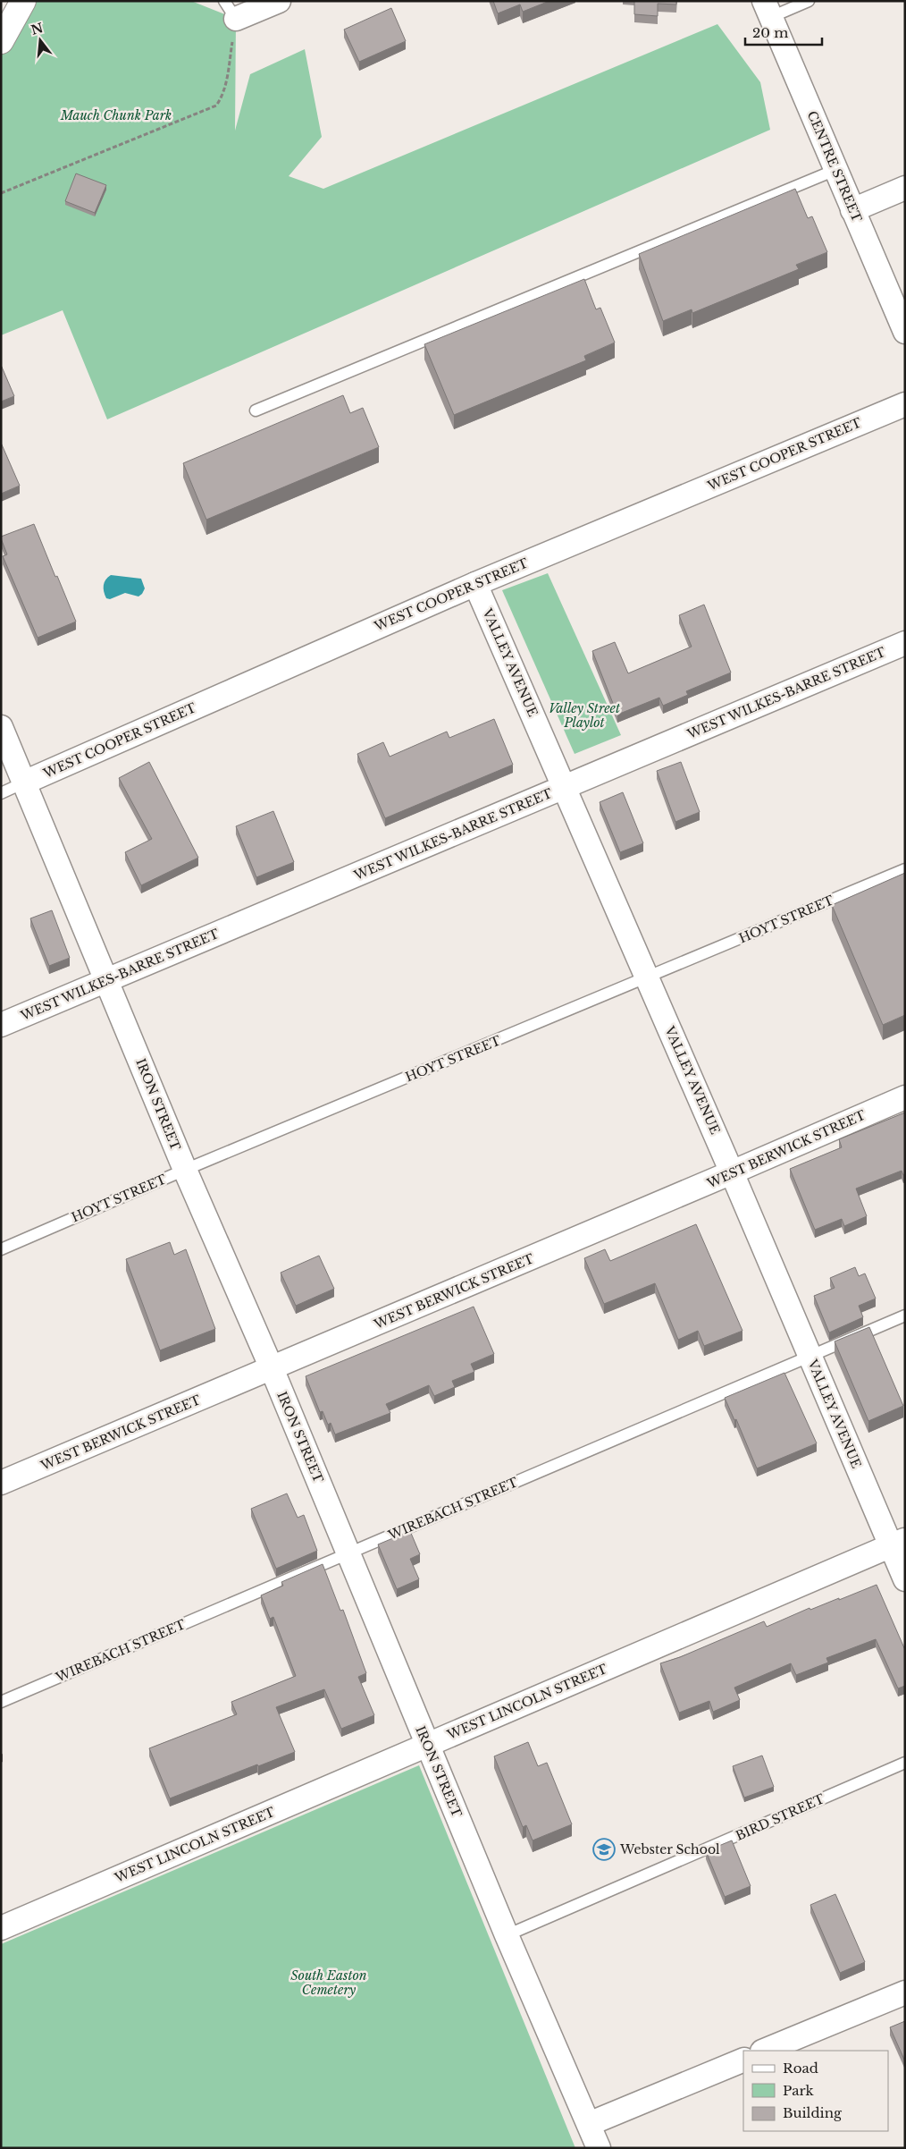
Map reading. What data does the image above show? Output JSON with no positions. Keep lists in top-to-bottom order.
{
  "streets": {
    "street": [
      "CENTRE STREET",
      "WEST COOPER STREET",
      "VALLEY AVENUE",
      "WEST WILKES-BARRE STREET",
      "IRON STREET",
      "WEST BERWICK STREET",
      "WEST LINCOLN STREET"
    ],
    "lane": ["HOYT STREET", "WIREBACH STREET", "BIRD STREET"]
  },
  "crossings": [
    ["WEST COOPER STREET", "VALLEY AVENUE"],
    ["WEST COOPER STREET", "IRON STREET"],
    ["VALLEY AVENUE", "WEST WILKES-BARRE STREET"],
    ["VALLEY AVENUE", "HOYT STREET"],
    ["VALLEY AVENUE", "WEST BERWICK STREET"],
    ["VALLEY AVENUE", "WIREBACH STREET"],
    ["VALLEY AVENUE", "WEST LINCOLN STREET"],
    ["WEST WILKES-BARRE STREET", "IRON STREET"],
    ["HOYT STREET", "IRON STREET"],
    ["IRON STREET", "WEST BERWICK STREET"],
    ["IRON STREET", "WIREBACH STREET"],
    ["IRON STREET", "WEST LINCOLN STREET"],
    ["IRON STREET", "BIRD STREET"]
  ],
  "parks": ["Mauch Chunk Park", "Valley Street Playlot", "South Easton Cemetery"],
  "places": {
    "school or university": ["Webster School"]
  },
  "legend": ["Road", "Park", "Building"],
  "scale_bar": "20 m",
  "north": "top"
}
